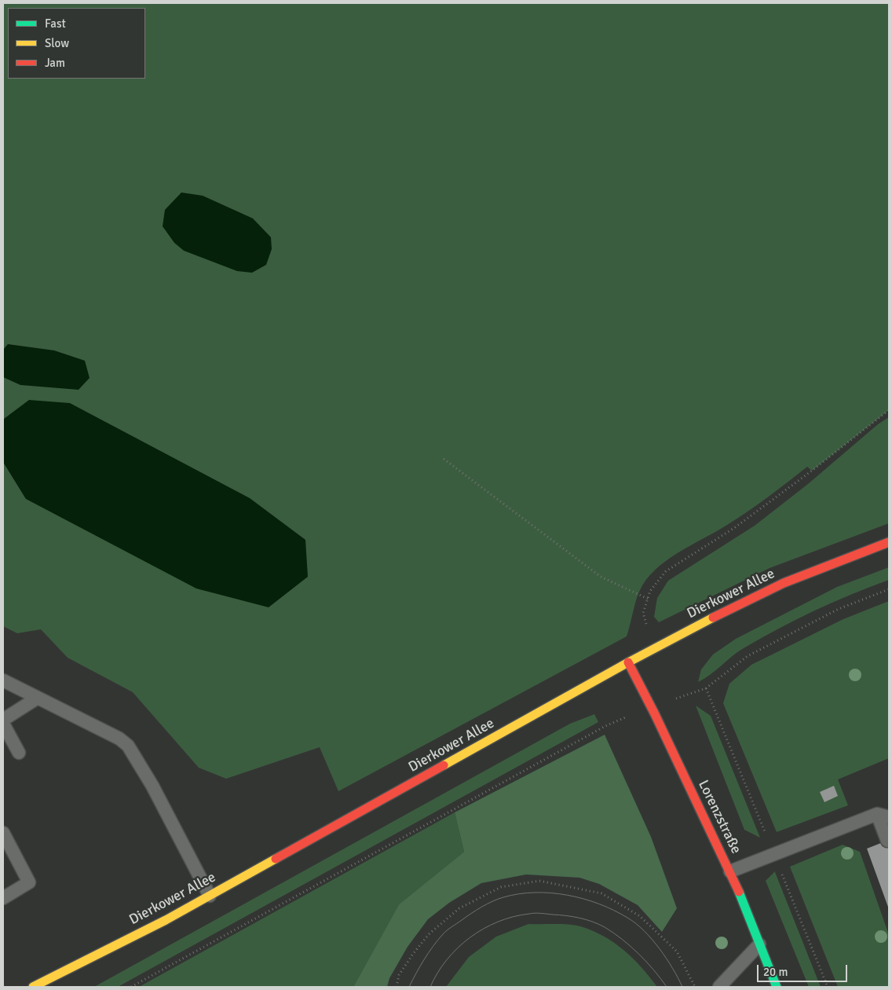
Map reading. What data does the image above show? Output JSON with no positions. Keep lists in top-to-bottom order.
{
  "streets": {
    "main road": ["Dierkower Allee", "Lorenzstraße"]
  },
  "crossings": [
    ["Dierkower Allee", "Lorenzstraße"]
  ],
  "legend": ["Fast", "Slow", "Jam"],
  "scale_bar": "20 m"
}
